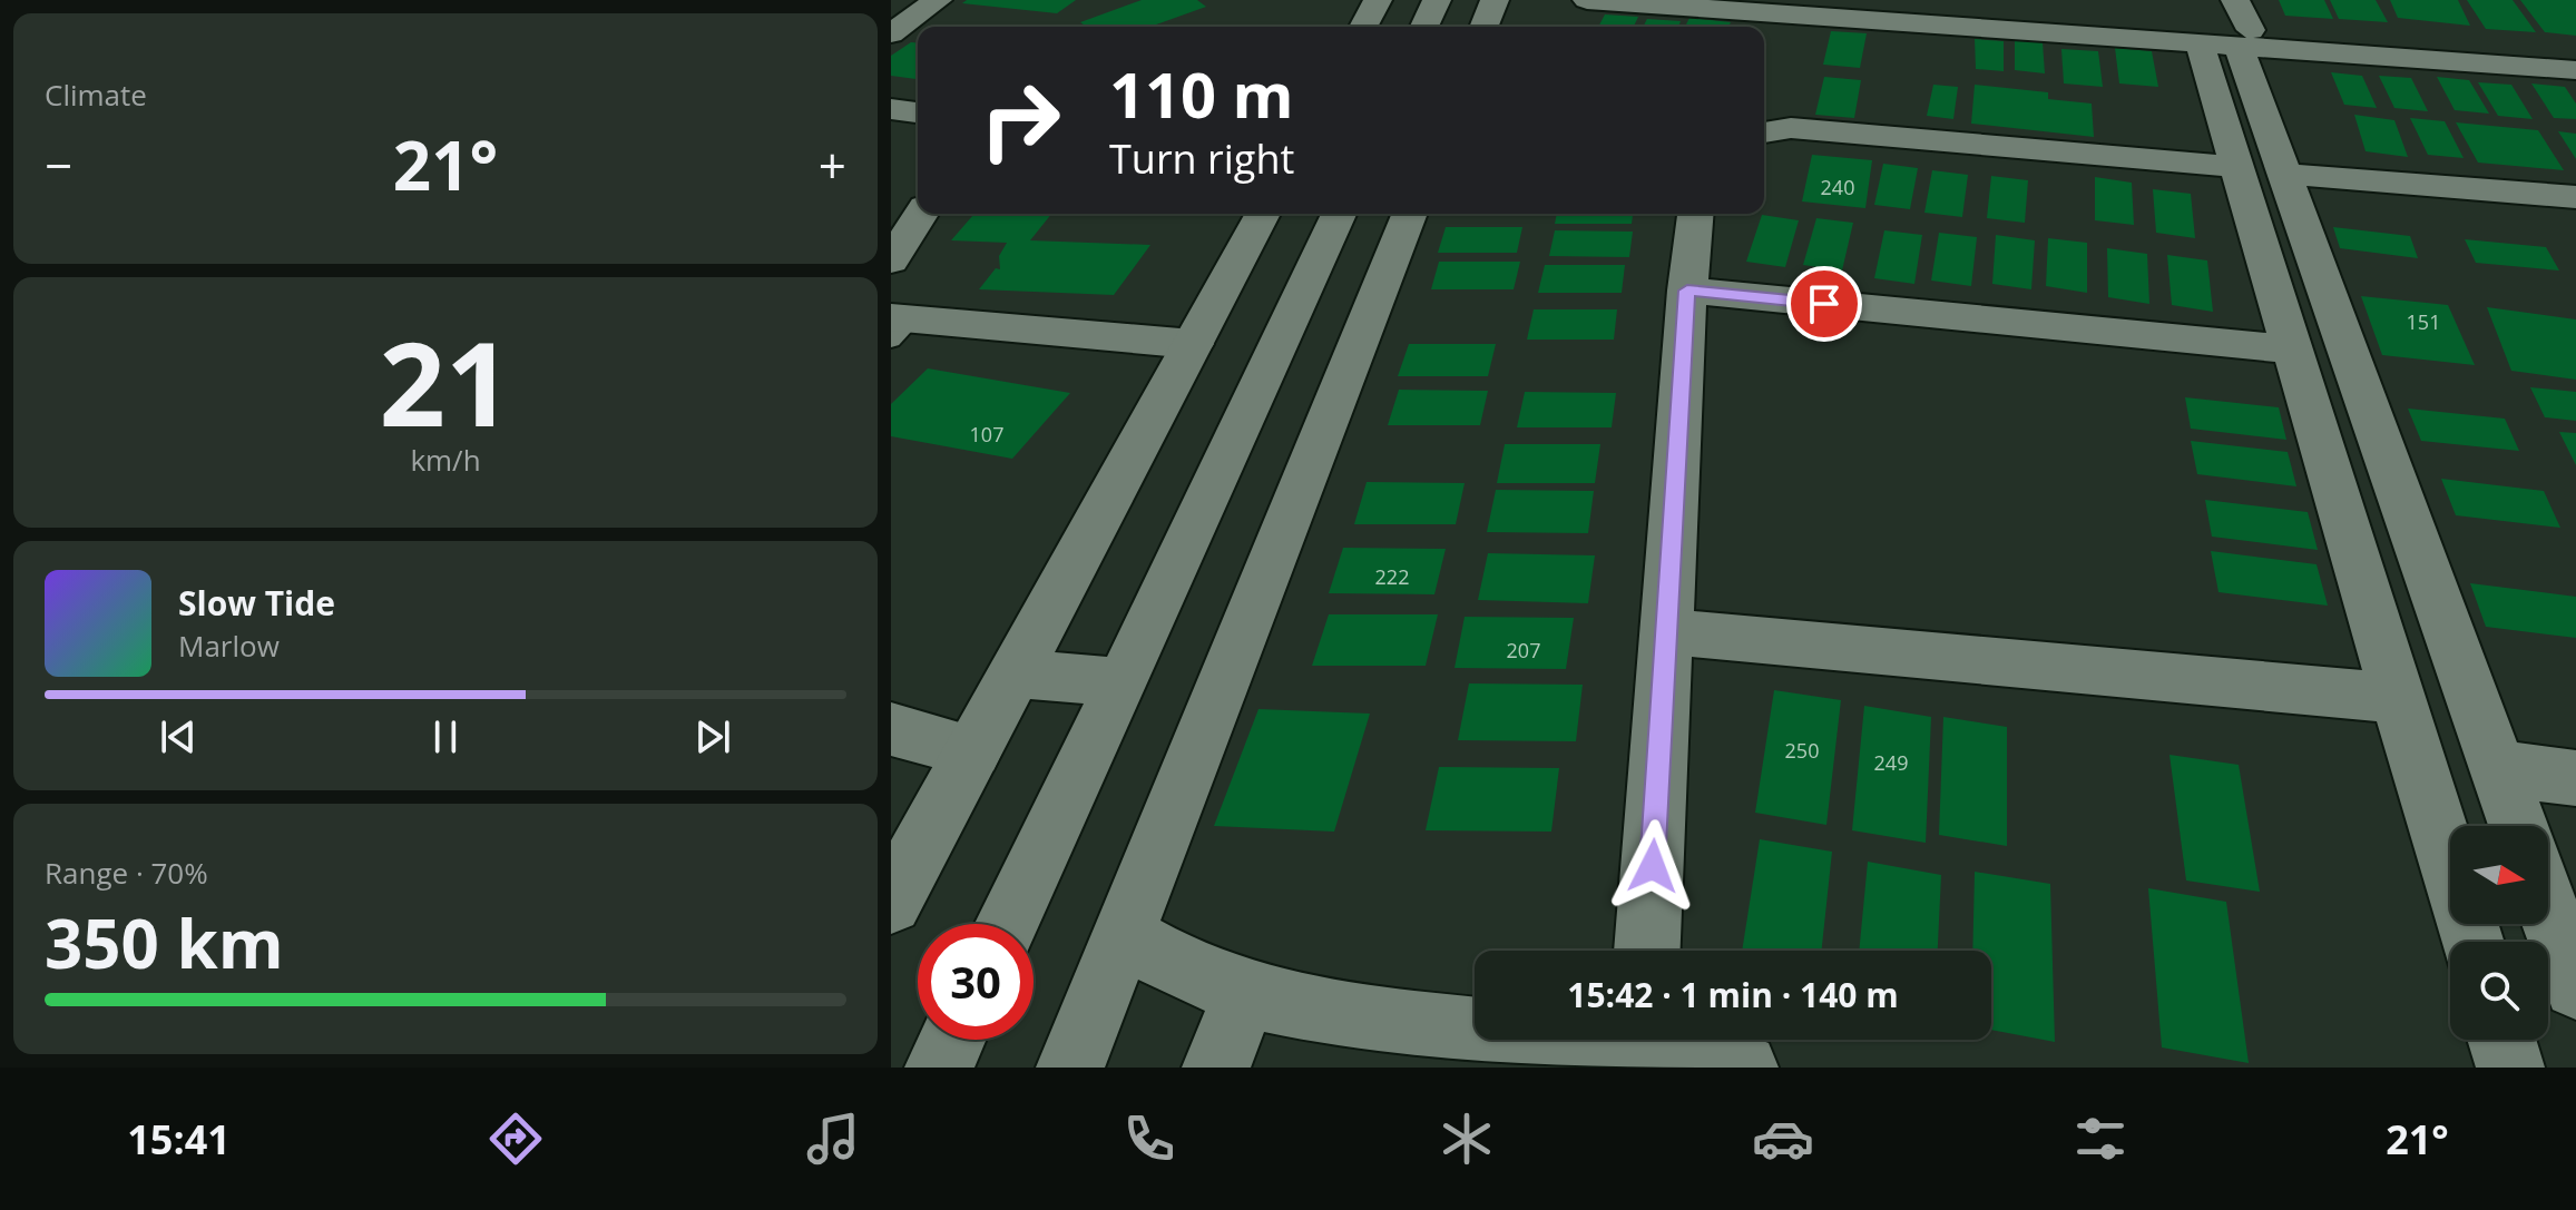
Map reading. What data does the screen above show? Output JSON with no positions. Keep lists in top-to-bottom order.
{
  "house_numbers": [
    "240",
    "151",
    "107",
    "222",
    "207",
    "250",
    "249"
  ],
  "north": "right",
  "page": {
    "tile": [
      "Climate",
      ["21", "km/h"],
      ["Range · 70%", "350 km"]
    ],
    "turn": ["110 m", "Turn right"],
    "heat": ["−", "21°", "+"],
    "song": ["Slow Tide", "Marlow"],
    "limit": "30",
    "trip": "15:42 · 1 min · 140 m",
    "tabs": ["15:41", "21°"]
  }
}
